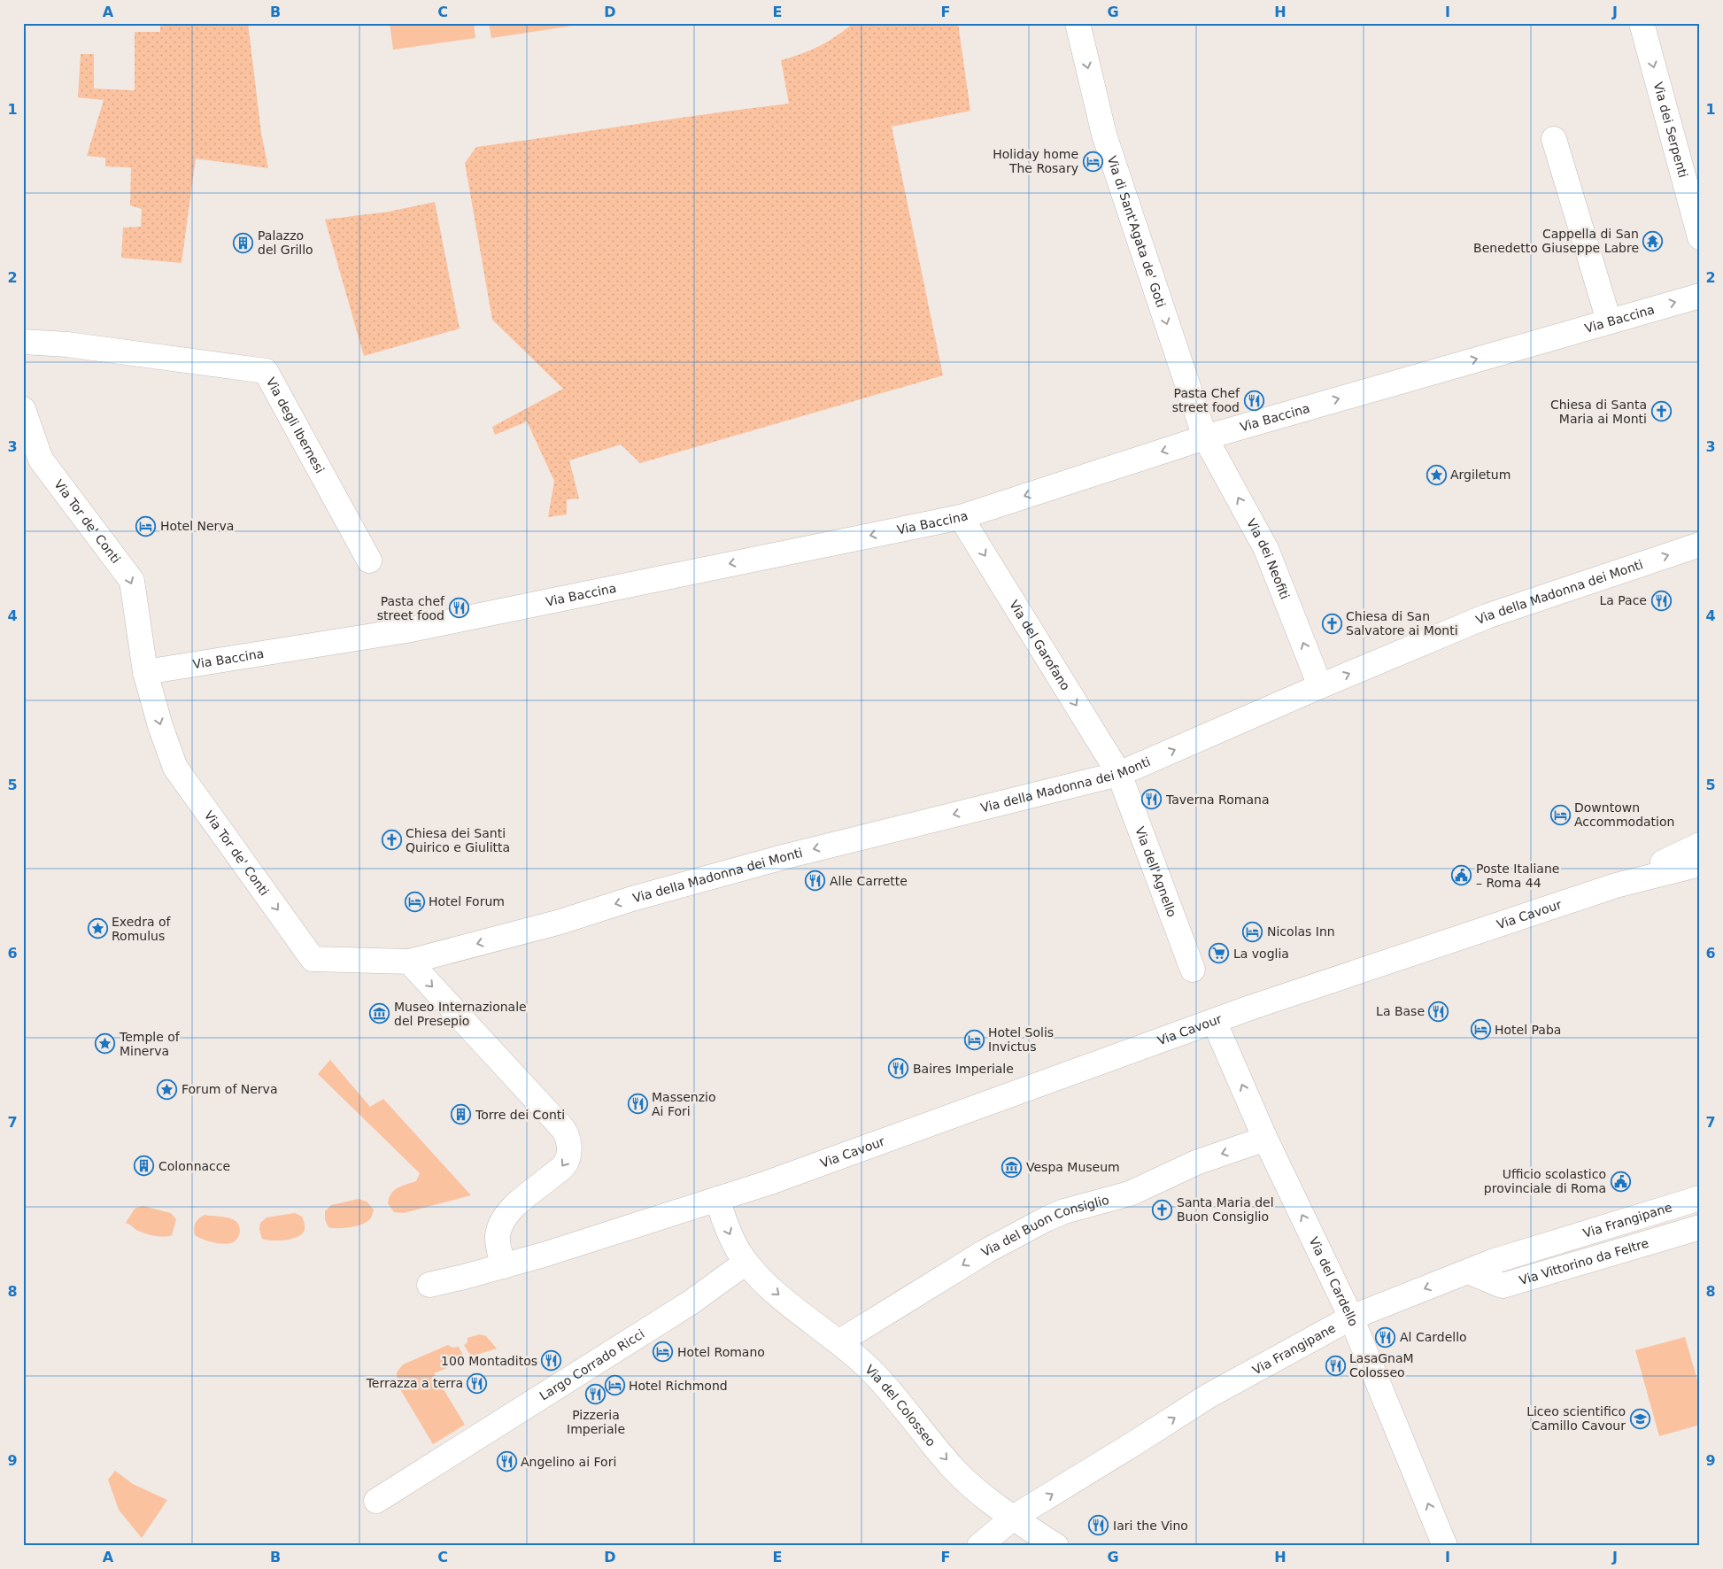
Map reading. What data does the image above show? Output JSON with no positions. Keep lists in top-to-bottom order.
{
  "streets": {
    "street": [
      "Via dei Serpenti",
      "Via di Sant'Agata de' Goti",
      "Via Baccina",
      "Via degli Ibernesi",
      "Via Tor de' Conti",
      "Via dei Neofiti",
      "Via della Madonna dei Monti",
      "Via del Garofano",
      "Via dell'Agnello",
      "Via Cavour",
      "Via Frangipane",
      "Via del Buon Consiglio",
      "Via Vittorino da Feltre",
      "Via del Cardello",
      "Largo Corrado Ricci",
      "Via del Colosseo"
    ]
  },
  "crossings": [
    ["Via di Sant'Agata de' Goti", "Via Baccina"],
    ["Via di Sant'Agata de' Goti", "Via dei Neofiti"],
    ["Via Baccina", "Via Tor de' Conti"],
    ["Via Baccina", "Via dei Neofiti"],
    ["Via Baccina", "Via del Garofano"],
    ["Via Tor de' Conti", "Via della Madonna dei Monti"],
    ["Via dei Neofiti", "Via della Madonna dei Monti"],
    ["Via della Madonna dei Monti", "Via del Garofano"],
    ["Via della Madonna dei Monti", "Via dell'Agnello"],
    ["Via del Garofano", "Via dell'Agnello"],
    ["Via Cavour", "Via del Cardello"],
    ["Via Frangipane", "Via Vittorino da Feltre"],
    ["Via Frangipane", "Via del Cardello"],
    ["Via Frangipane", "Via del Colosseo"],
    ["Via del Buon Consiglio", "Via del Cardello"],
    ["Via del Buon Consiglio", "Via del Colosseo"],
    ["Largo Corrado Ricci", "Via del Colosseo"]
  ],
  "one_way": [
    "Via di Sant'Agata de' Goti",
    "Via Tor de' Conti",
    "Via dei Neofiti",
    "Via del Garofano",
    "Via del Buon Consiglio",
    "Via del Cardello",
    "Via del Colosseo"
  ],
  "places": {
    "hotel": [
      "Holiday home The Rosary",
      "Hotel Nerva",
      "Downtown Accommodation",
      "Hotel Forum",
      "Nicolas Inn",
      "Hotel Paba",
      "Hotel Solis Invictus",
      "Hotel Romano",
      "Hotel Richmond"
    ],
    "temple": ["Cappella di San Benedetto Giuseppe Labre"],
    "building": ["Palazzo del Grillo", "Torre dei Conti", "Colonnacce"],
    "restaurant": [
      "Pasta Chef street food",
      "La Pace",
      "Pasta chef street food",
      "Taverna Romana",
      "Alle Carrette",
      "La Base",
      "Baires Imperiale",
      "Massenzio Ai Fori",
      "Al Cardello",
      "100 Montaditos",
      "LasaGnaM Colosseo",
      "Terrazza a terra",
      "Pizzeria Imperiale",
      "Angelino ai Fori",
      "Iari the Vino"
    ],
    "church": [
      "Chiesa di Santa Maria ai Monti",
      "Chiesa di San Salvatore ai Monti",
      "Chiesa dei Santi Quirico e Giulitta",
      "Santa Maria del Buon Consiglio"
    ],
    "place": [
      "Argiletum",
      "Exedra of Romulus",
      "Temple of Minerva",
      "Forum of Nerva"
    ],
    "public building": ["Poste Italiane – Roma 44", "Ufficio scolastico provinciale di Roma"],
    "supermarket": ["La voglia"],
    "museum": ["Museo Internazionale del Presepio", "Vespa Museum"],
    "school or university": ["Liceo scientifico Camillo Cavour"]
  },
  "grid": {
    "columns": [
      "A",
      "B",
      "C",
      "D",
      "E",
      "F",
      "G",
      "H",
      "I",
      "J"
    ],
    "rows": [
      "1",
      "2",
      "3",
      "4",
      "5",
      "6",
      "7",
      "8",
      "9"
    ]
  }
}
